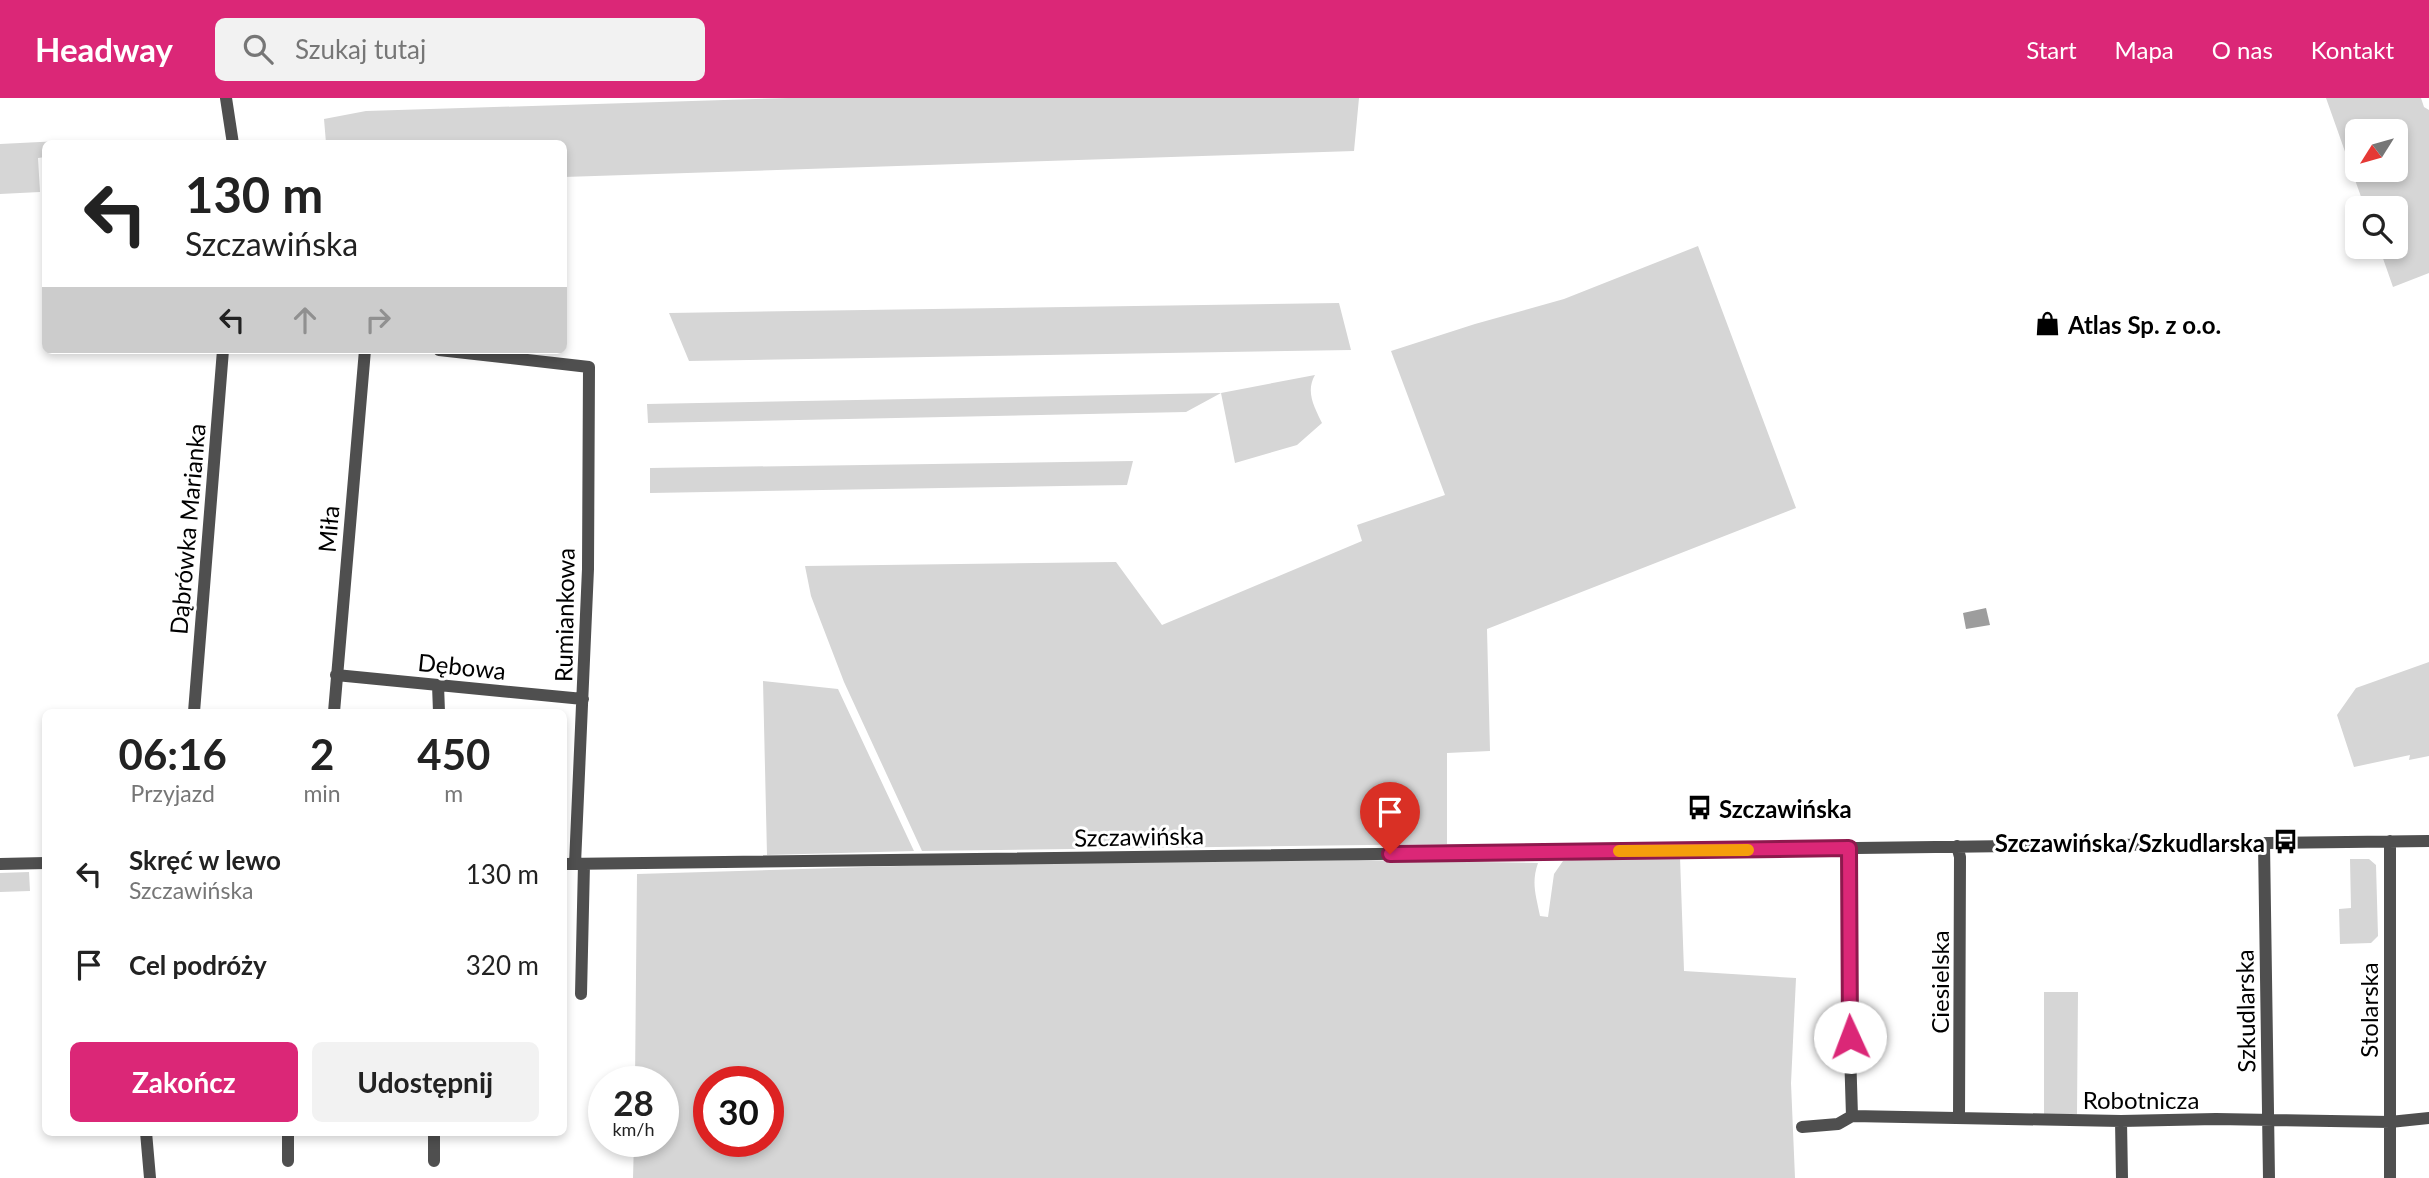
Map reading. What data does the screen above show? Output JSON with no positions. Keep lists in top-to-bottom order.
{
  "streets": {
    "street": [
      "Dąbrówka Marianka",
      "Miła",
      "Rumiankowa",
      "Dębowa",
      "Szczawińska",
      "Ciesielska",
      "Stolarska",
      "Szkudlarska",
      "Robotnicza"
    ]
  },
  "crossings": [
    ["Miła", "Dębowa"],
    ["Rumiankowa", "Dębowa"],
    ["Rumiankowa", "Szczawińska"],
    ["Szczawińska", "Ciesielska"],
    ["Szczawińska", "Stolarska"],
    ["Szczawińska", "Szkudlarska"],
    ["Ciesielska", "Robotnicza"],
    ["Stolarska", "Robotnicza"],
    ["Szkudlarska", "Robotnicza"]
  ],
  "places": {
    "shop": ["Atlas Sp. z o.o."],
    "bus stop": ["Szczawińska", "Szczawińska/Szkudlarska"]
  },
  "north": "bottom left",
  "page": {
    "header": "Headway",
    "search": "Szukaj tutaj",
    "nav": [
      "Start",
      "Mapa",
      "O nas",
      "Kontakt"
    ],
    "turn": ["130 m", "Szczawińska"],
    "eta": [
      "06:16",
      "Przyjazd",
      "2",
      "min",
      "450",
      "m"
    ],
    "list": [
      {
        "name": "Skręć w lewo",
        "note": "Szczawińska",
        "value": "130 m"
      },
      {
        "name": "Cel podróży",
        "value": "320 m"
      }
    ],
    "buttons": ["Zakończ", "Udostępnij"],
    "speed": "28 km/h",
    "limit": "30"
  }
}
